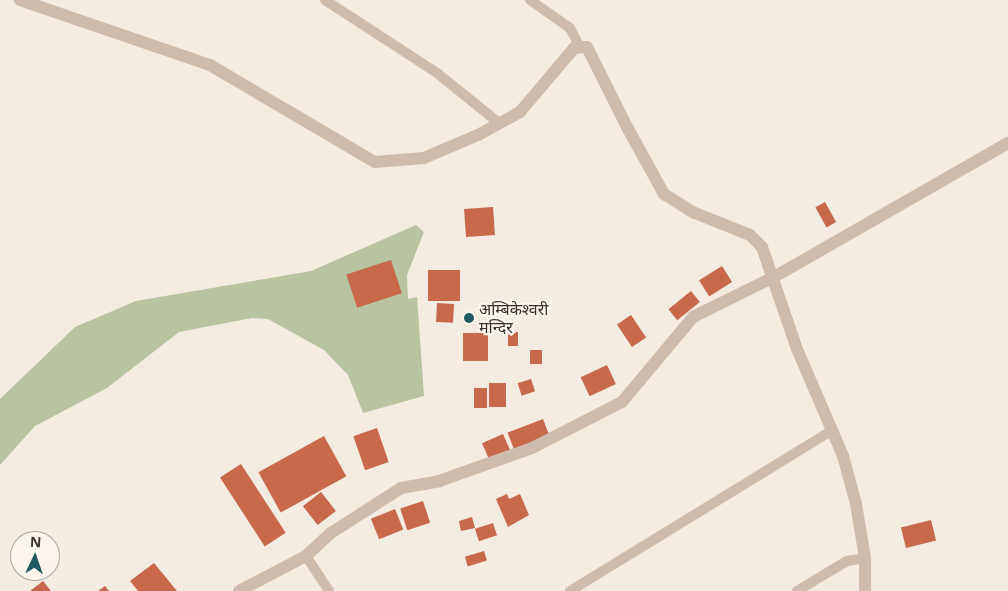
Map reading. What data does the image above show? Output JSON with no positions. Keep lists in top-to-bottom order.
{
  "places": ["अम्बिकेश्‍वरी मन्दिर"],
  "north": "top"
}
